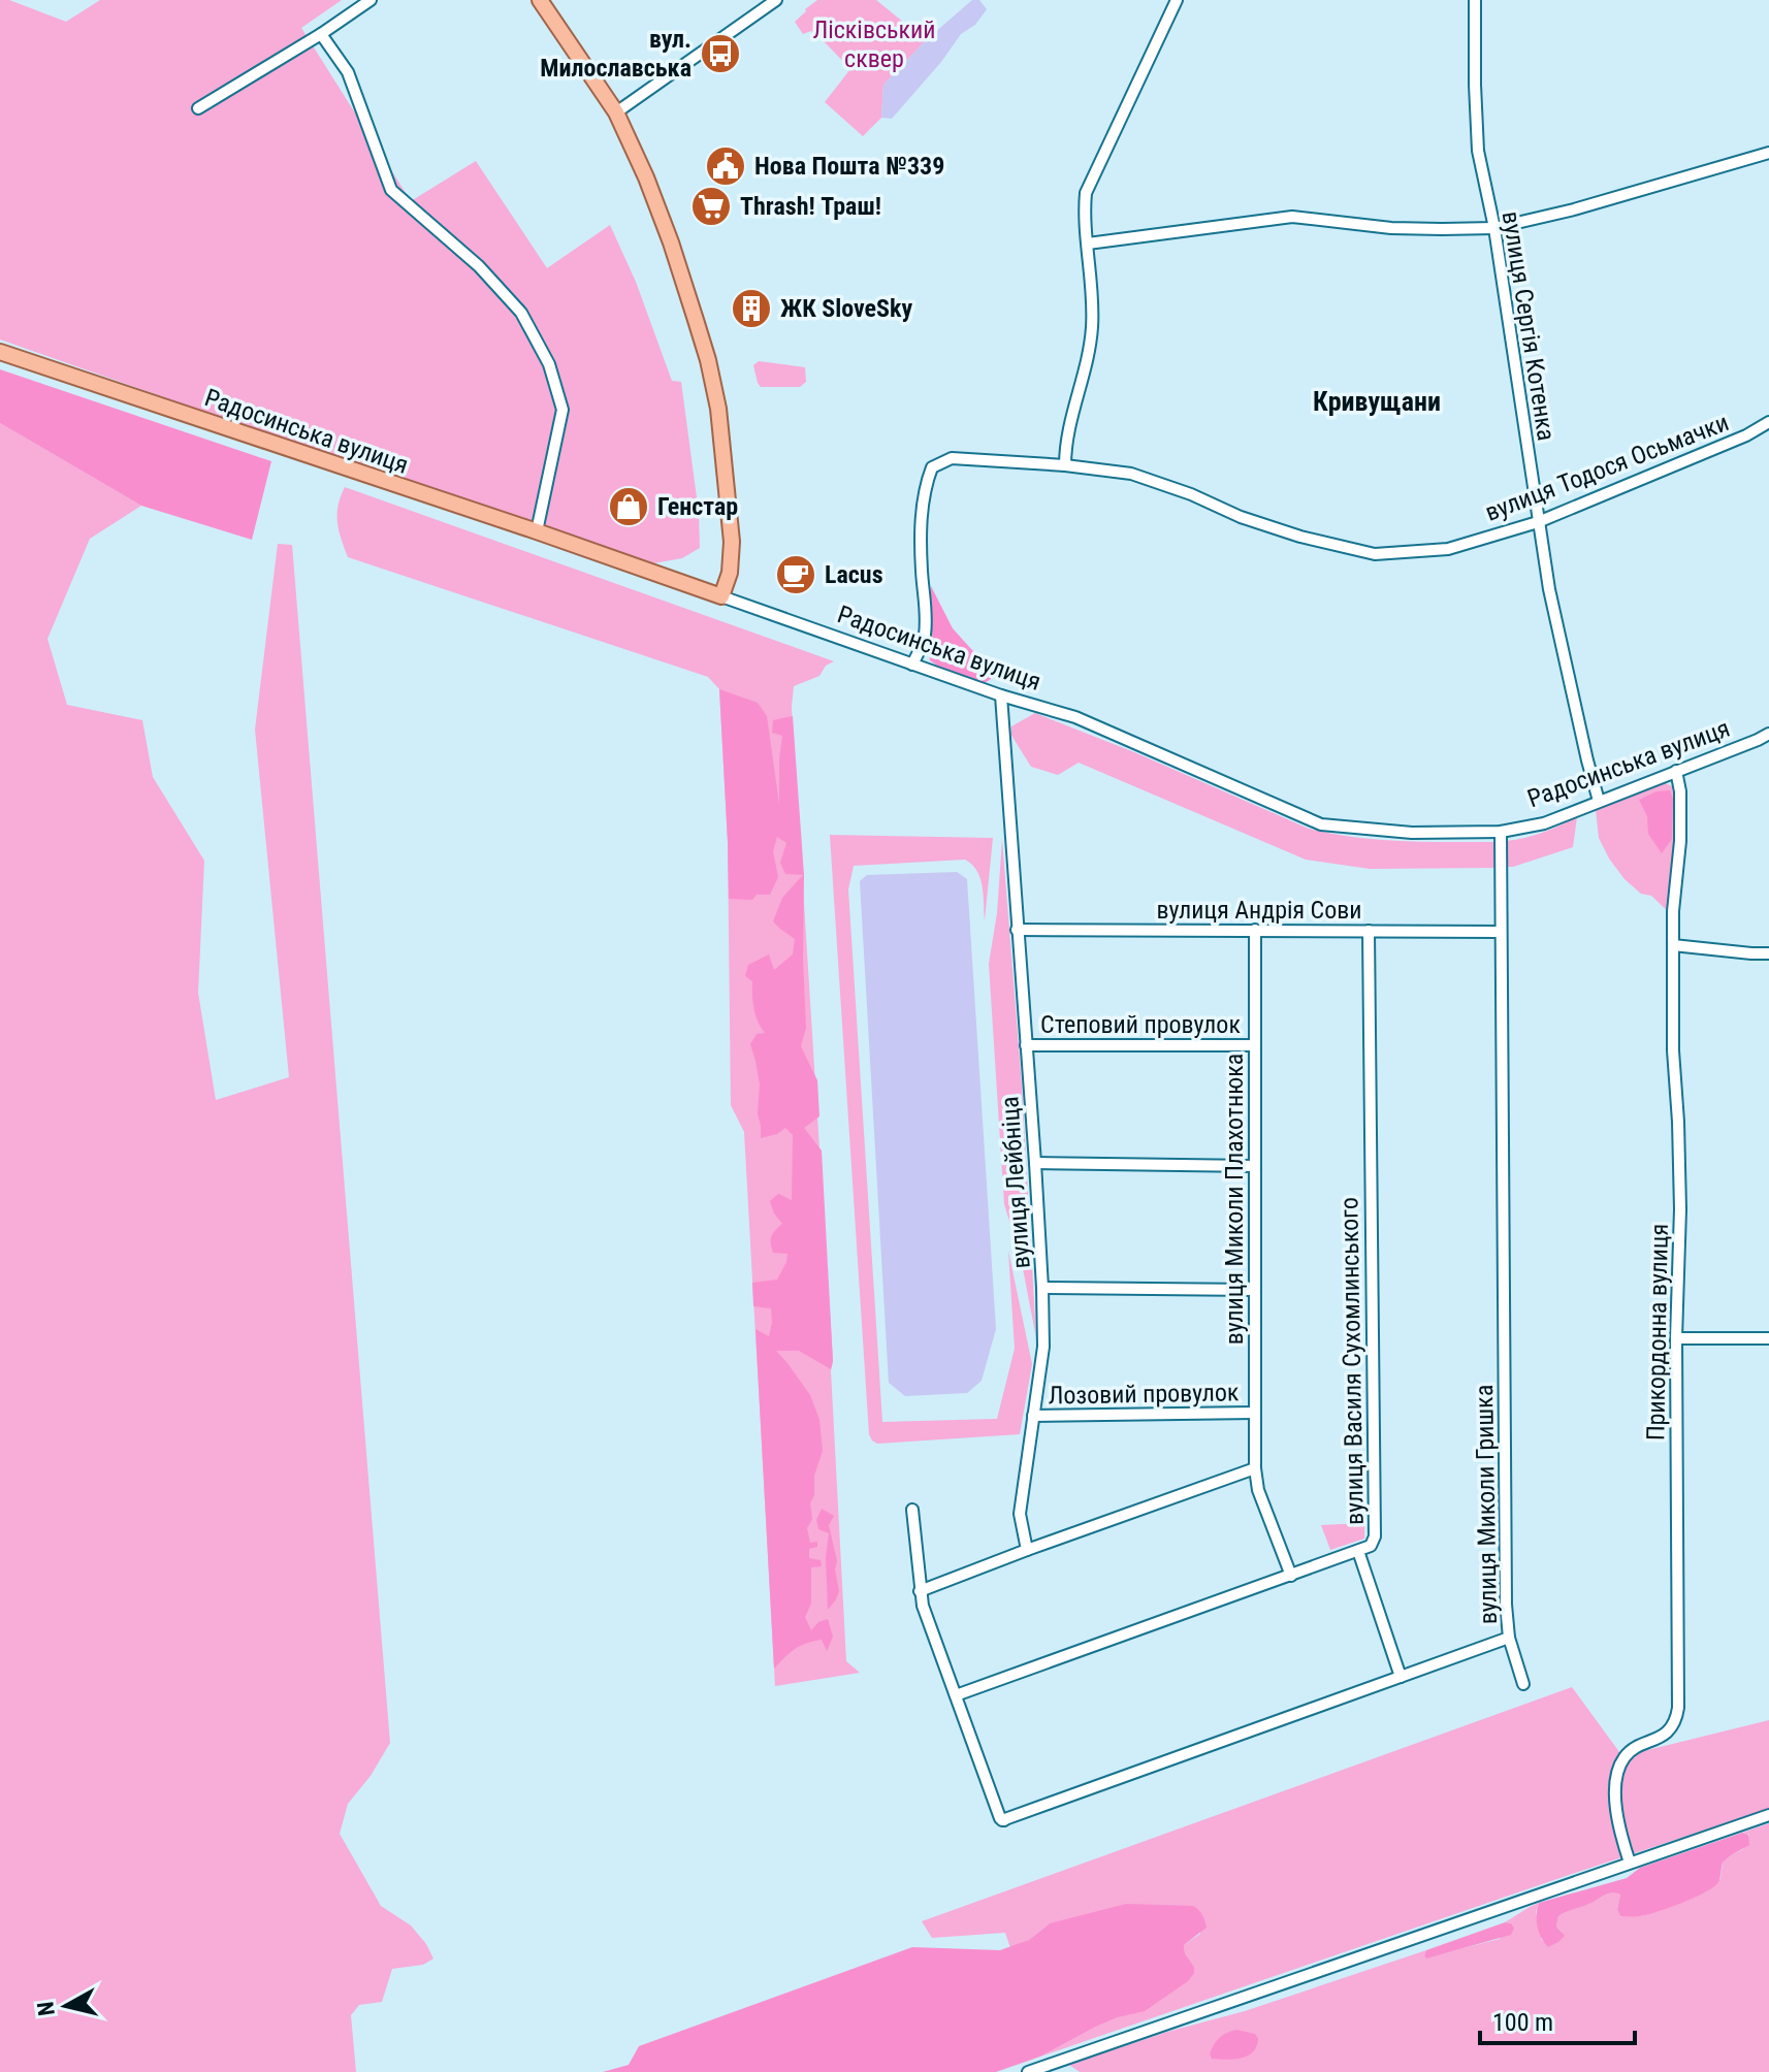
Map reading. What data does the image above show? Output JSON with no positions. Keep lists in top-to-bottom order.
{
  "streets": {
    "main road": ["Радосинська вулиця"],
    "street": [
      "вулиця Сергія Котенка",
      "вулиця Тодося Осьмачки",
      "вулиця Андрія Сови",
      "Степовий провулок",
      "вулиця Лейбніца",
      "вулиця Миколи Плахотнюка",
      "Прикордонна вулиця",
      "вулиця Василя Сухомлинського",
      "Лозовий провулок",
      "вулиця Миколи Гришка"
    ]
  },
  "crossings": [
    ["вулиця Сергія Котенка", "Радосинська вулиця"],
    ["вулиця Сергія Котенка", "вулиця Тодося Осьмачки"],
    ["Радосинська вулиця", "вулиця Тодося Осьмачки"],
    ["Радосинська вулиця", "вулиця Лейбніца"],
    ["Радосинська вулиця", "Прикордонна вулиця"],
    ["Радосинська вулиця", "вулиця Миколи Гришка"],
    ["вулиця Андрія Сови", "вулиця Лейбніца"],
    ["вулиця Андрія Сови", "вулиця Миколи Плахотнюка"],
    ["вулиця Андрія Сови", "вулиця Василя Сухомлинського"],
    ["вулиця Андрія Сови", "вулиця Миколи Гришка"],
    ["Степовий провулок", "вулиця Лейбніца"],
    ["Степовий провулок", "вулиця Миколи Плахотнюка"],
    ["вулиця Лейбніца", "Лозовий провулок"],
    ["вулиця Миколи Плахотнюка", "вулиця Василя Сухомлинського"],
    ["вулиця Миколи Плахотнюка", "Лозовий провулок"],
    ["вулиця Василя Сухомлинського", "вулиця Миколи Гришка"]
  ],
  "districts": ["Кривущани"],
  "parks": ["Лісківський сквер"],
  "places": {
    "bus stop": ["вул. Милославська"],
    "public building": ["Нова Пошта №339"],
    "supermarket": ["Thrash! Траш!"],
    "building": ["ЖК SloveSky"],
    "shop": ["Генстар"],
    "cafe": ["Lacus"]
  },
  "scale_bar": "100 m",
  "north": "left"
}
